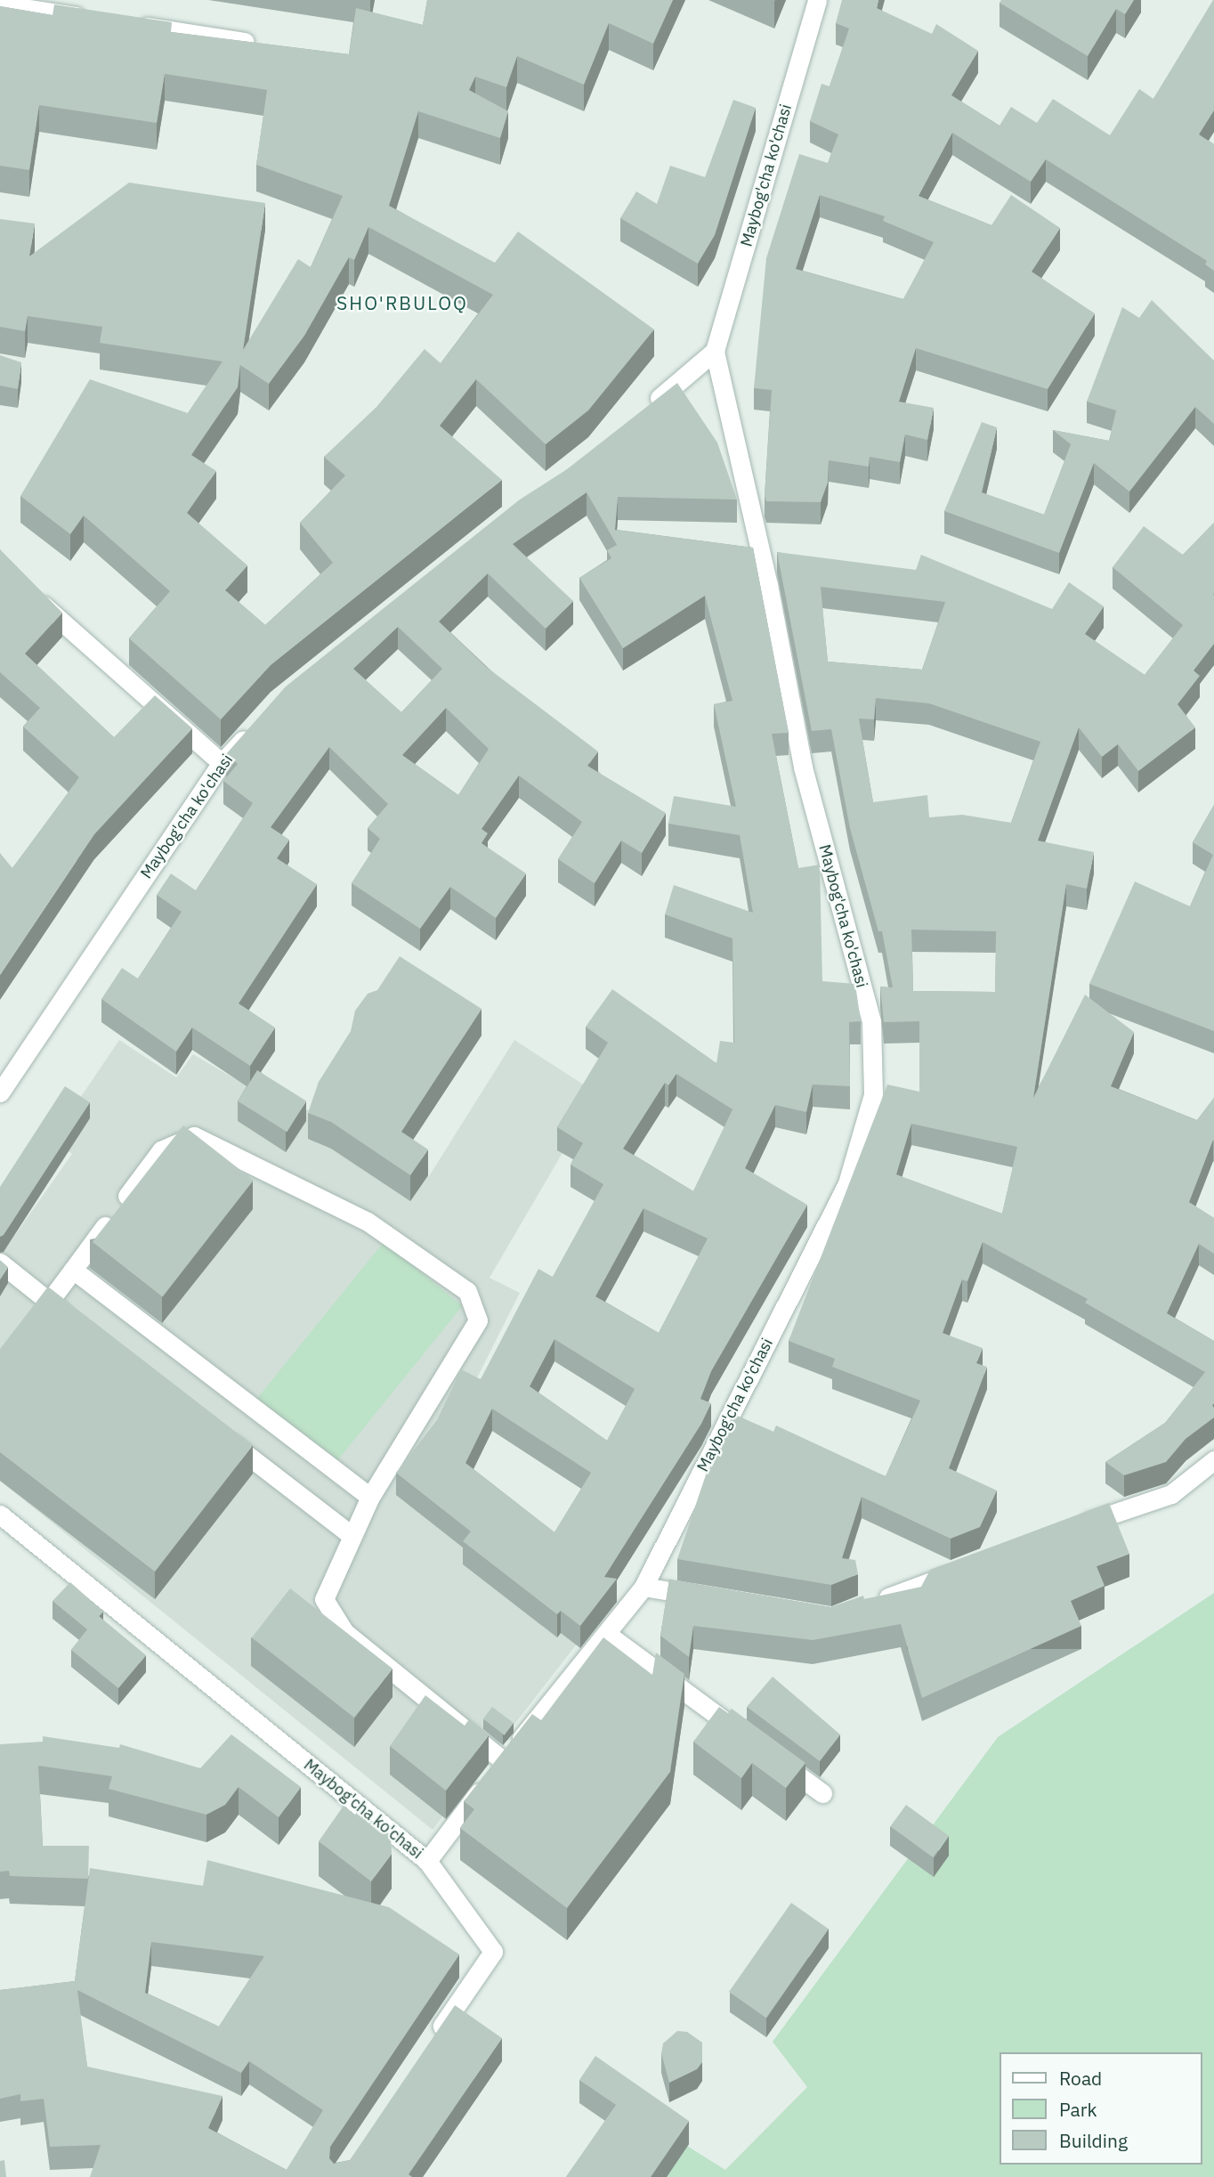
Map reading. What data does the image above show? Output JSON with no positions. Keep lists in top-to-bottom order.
{
  "streets": {
    "street": ["Maybog'cha ko'chasi"]
  },
  "districts": ["SHO'RBULOQ"],
  "legend": ["Road", "Park", "Building"]
}
